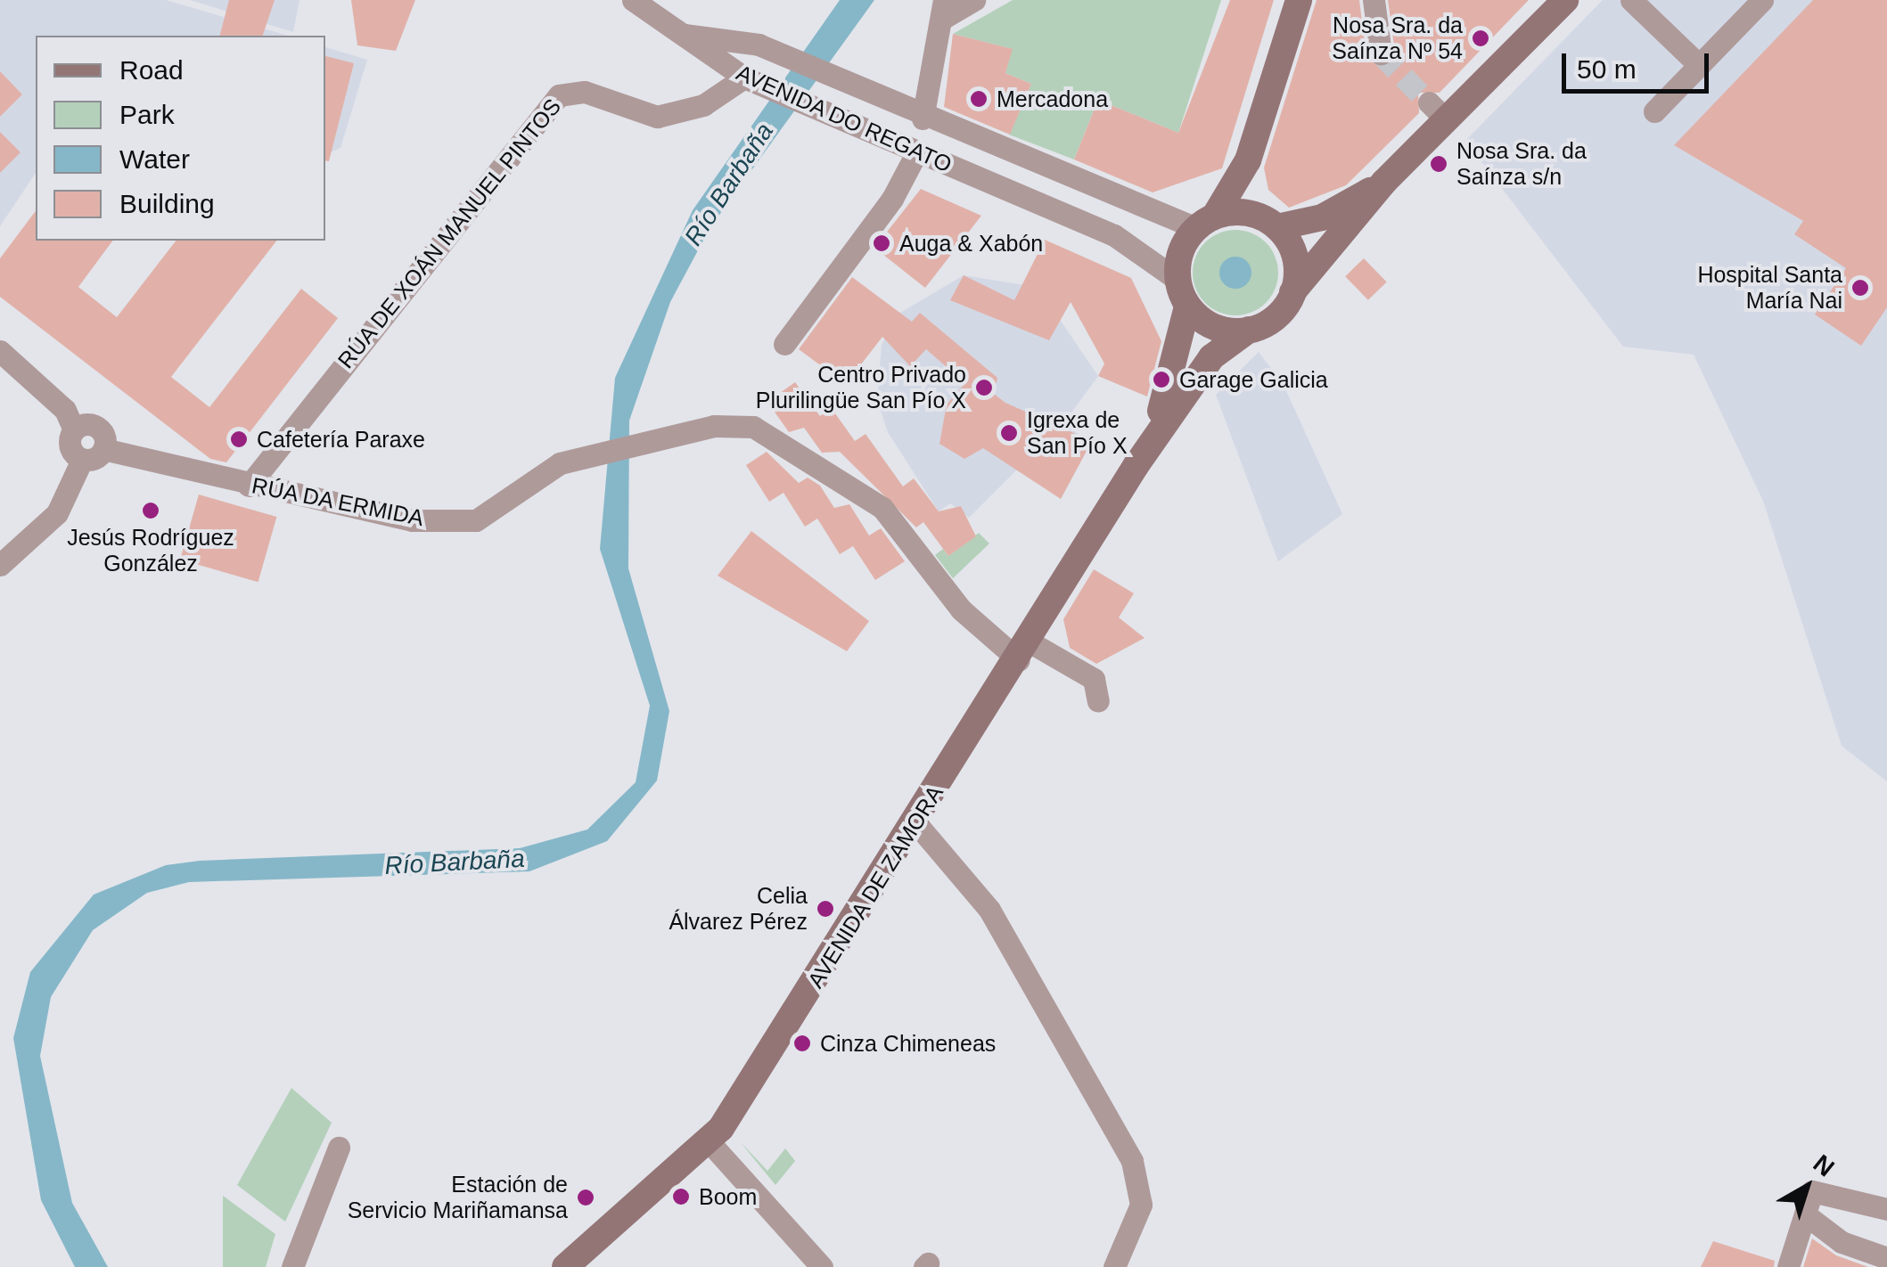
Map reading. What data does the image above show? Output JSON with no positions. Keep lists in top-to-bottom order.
{
  "streets": {
    "street": [
      "AVENIDA DO REGATO",
      "RÚA DE XOÁN MANUEL PINTOS",
      "RÚA DA ERMIDA",
      "AVENIDA DE ZAMORA"
    ]
  },
  "crossings": [
    ["AVENIDA DO REGATO", "RÚA DE XOÁN MANUEL PINTOS"],
    ["AVENIDA DO REGATO", "AVENIDA DE ZAMORA"],
    ["RÚA DE XOÁN MANUEL PINTOS", "RÚA DA ERMIDA"],
    ["RÚA DA ERMIDA", "AVENIDA DE ZAMORA"]
  ],
  "water": ["Río Barbaña"],
  "places": [
    "Nosa Sra. da Saínza Nº 54",
    "Mercadona",
    "Nosa Sra. da Saínza s/n",
    "Auga & Xabón",
    "Hospital Santa María Nai",
    "Garage Galicia",
    "Centro Privado Plurilingüe San Pío X",
    "Igrexa de San Pío X",
    "Cafetería Paraxe",
    "Jesús Rodríguez González",
    "Celia Álvarez Pérez",
    "Cinza Chimeneas",
    "Boom",
    "Estación de Servicio Mariñamansa"
  ],
  "legend": [
    "Road",
    "Park",
    "Water",
    "Building"
  ],
  "scale_bar": "50 m",
  "north": "top right"
}
